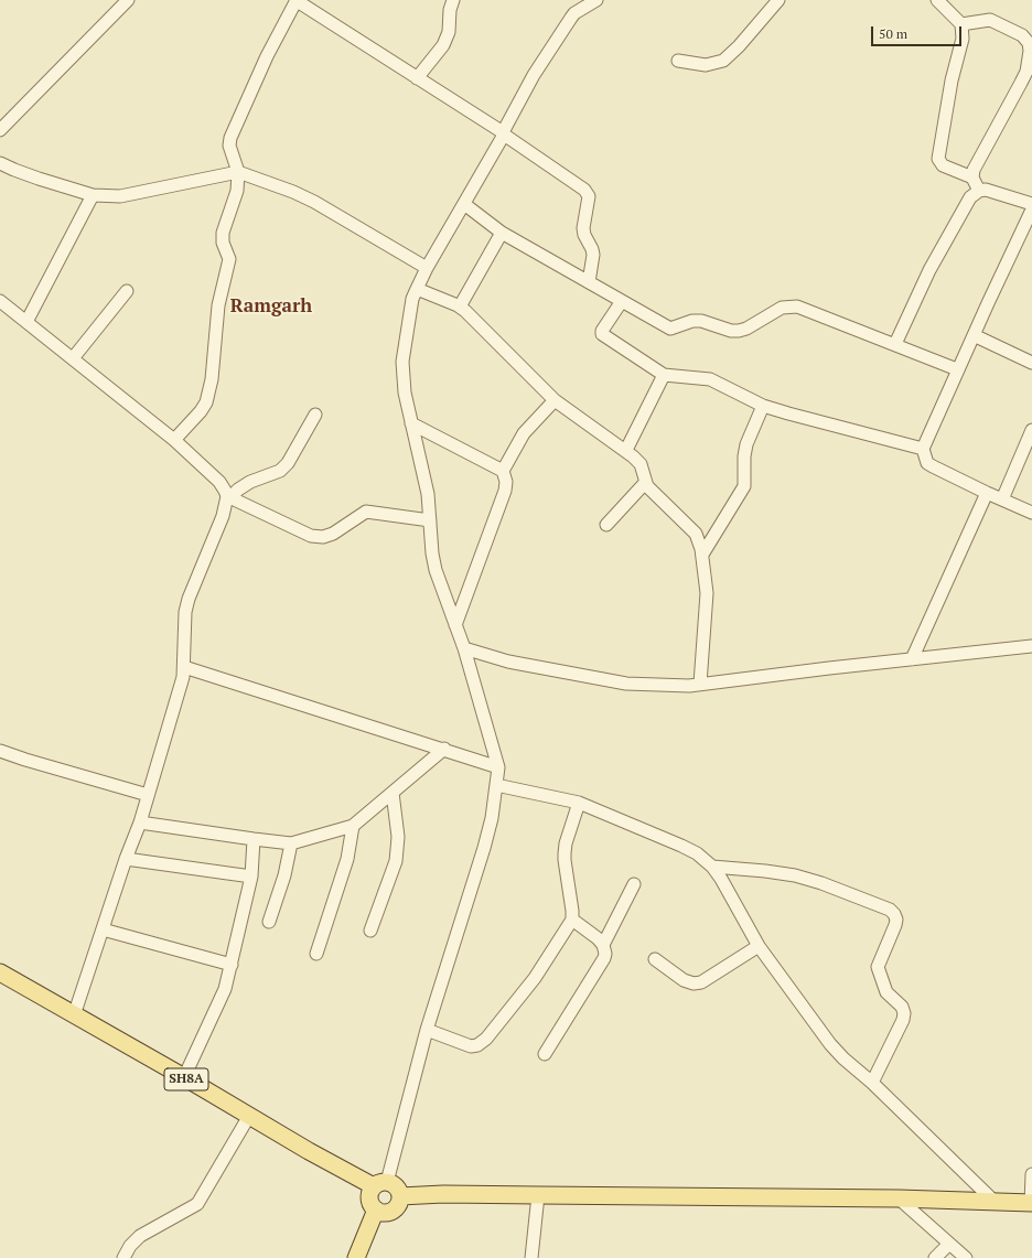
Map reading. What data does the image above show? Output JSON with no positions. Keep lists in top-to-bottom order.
{
  "streets": {
    "main road": ["SH8A"]
  },
  "districts": ["Ramgarh"],
  "scale_bar": "50 m"
}
